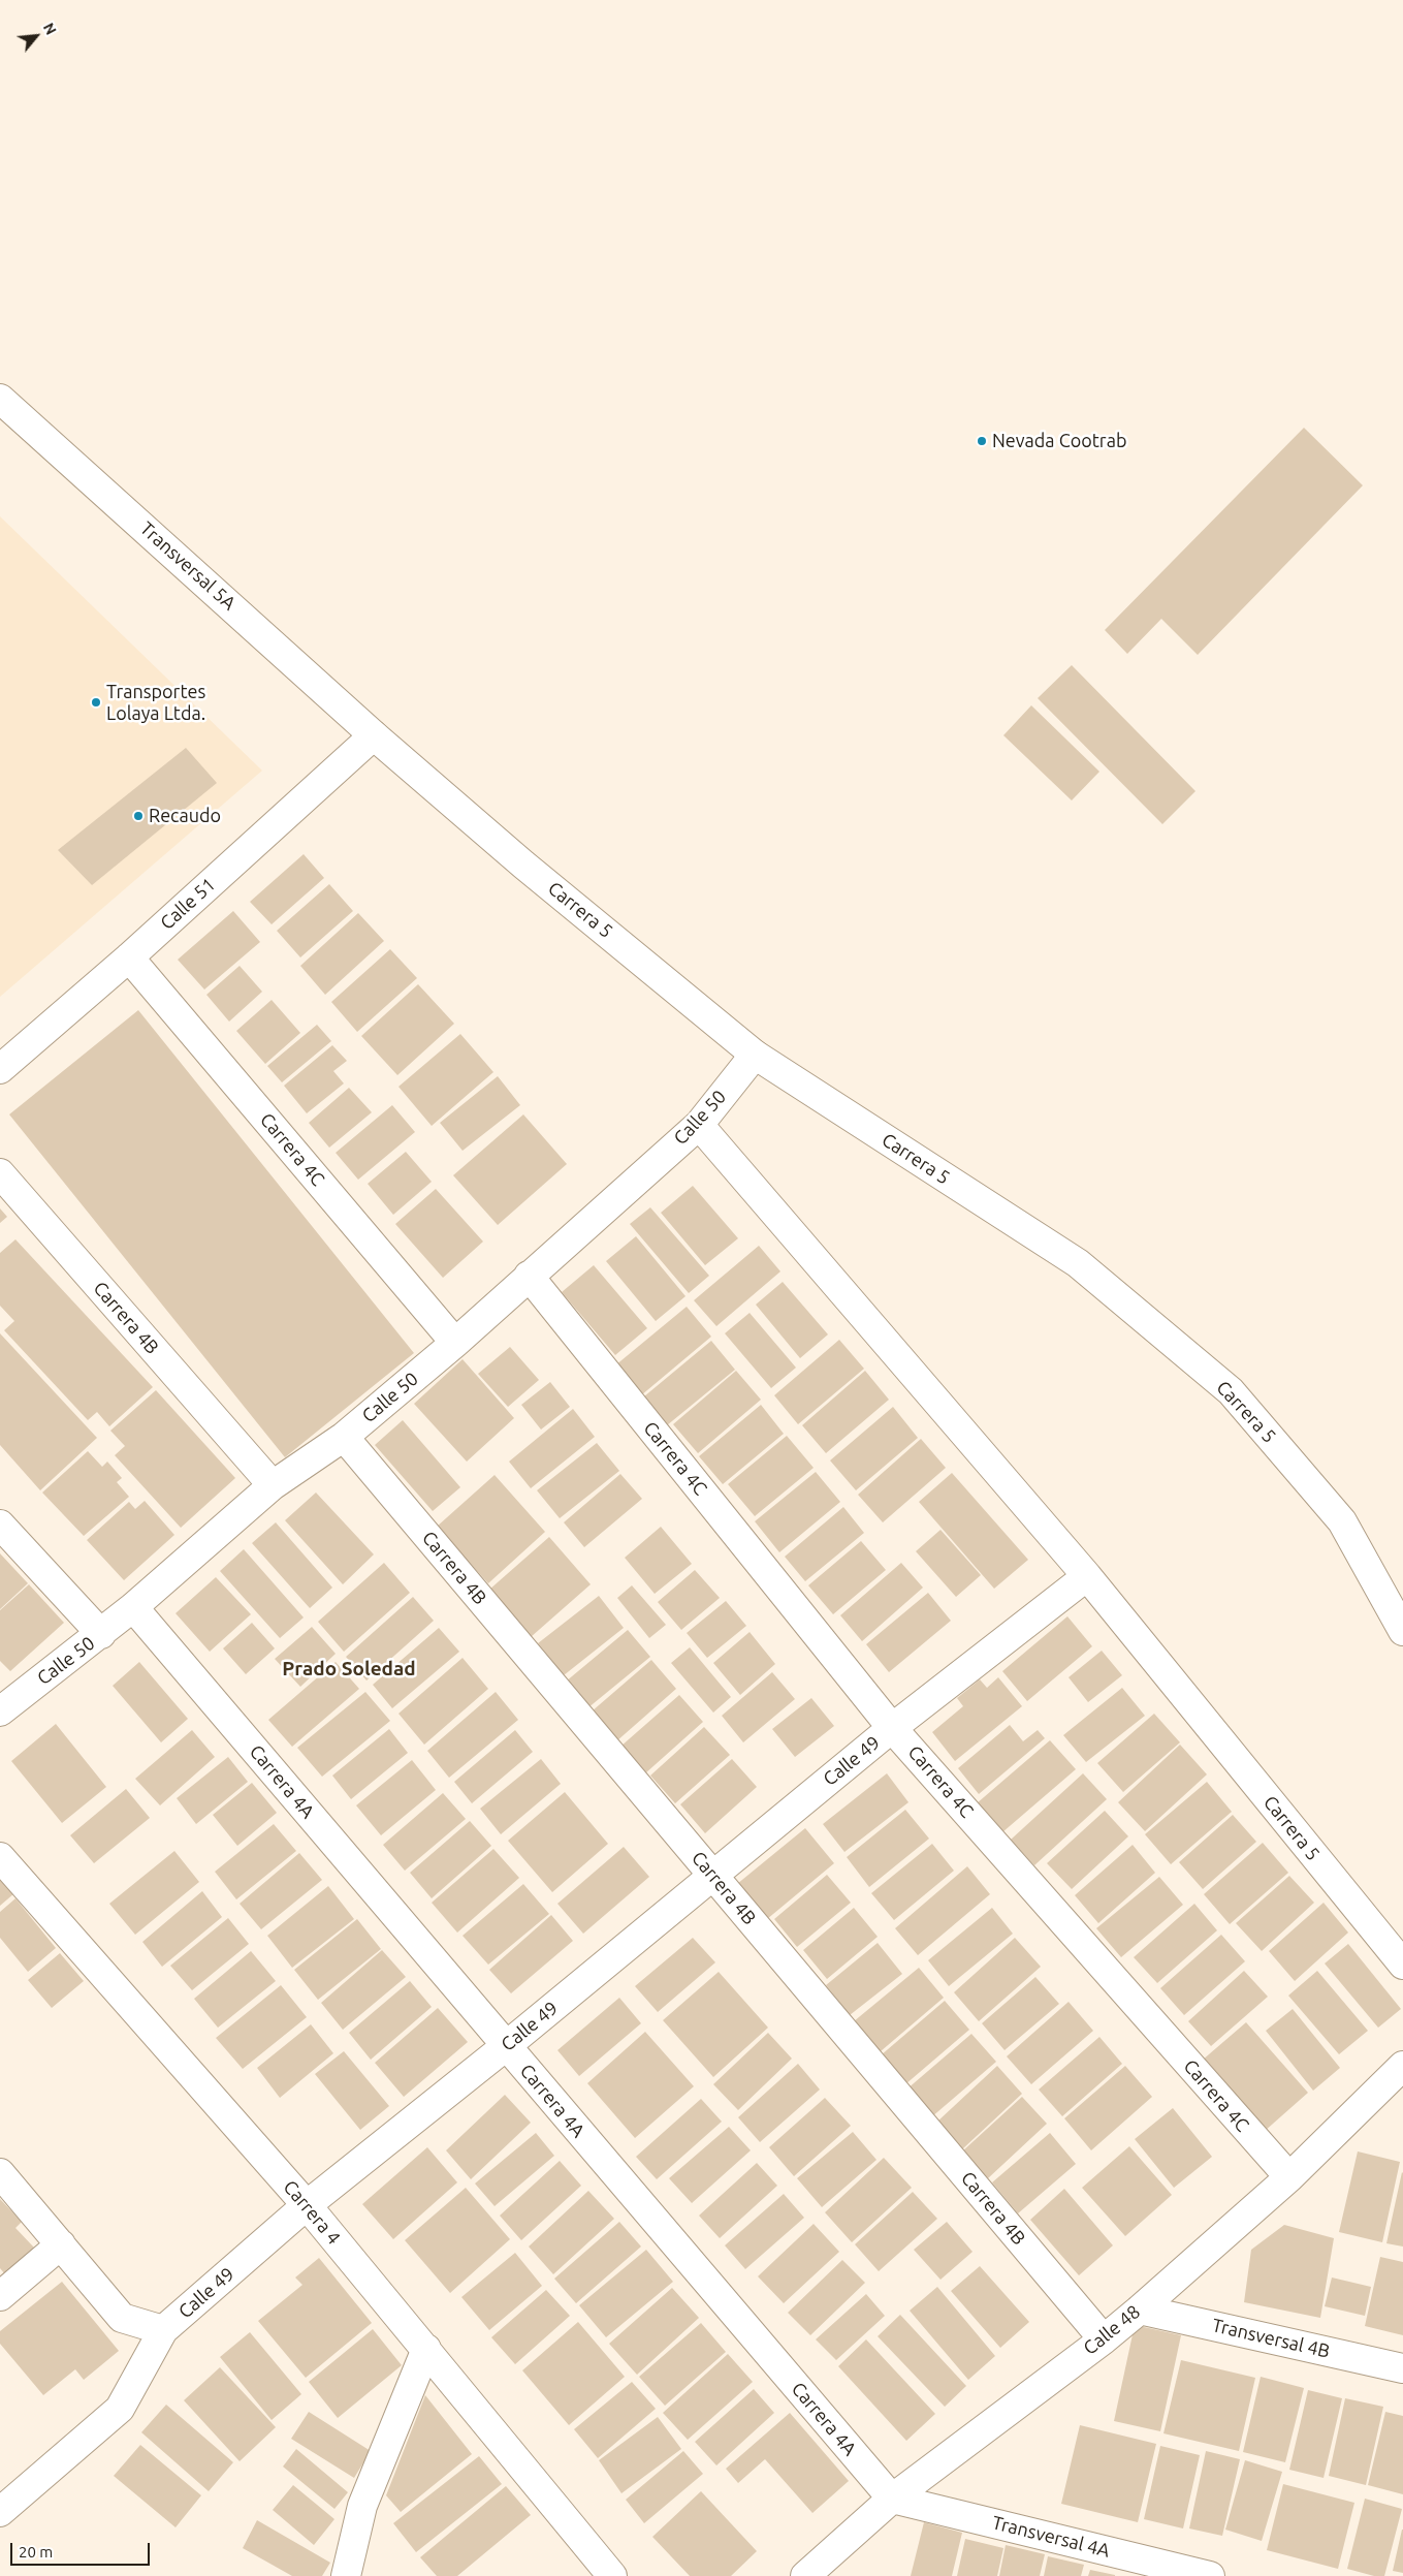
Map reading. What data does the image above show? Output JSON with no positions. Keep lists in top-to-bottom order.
{
  "streets": {
    "street": [
      "Transversal 5A",
      "Calle 51",
      "Carrera 5",
      "Calle 50",
      "Carrera 4C",
      "Carrera 4B",
      "Calle 49",
      "Carrera 4A",
      "Carrera 4",
      "Calle 48",
      "Transversal 4B",
      "Transversal 4A"
    ]
  },
  "crossings": [
    ["Transversal 5A", "Calle 51"],
    ["Transversal 5A", "Carrera 5"],
    ["Calle 51", "Carrera 5"],
    ["Calle 51", "Carrera 4C"],
    ["Carrera 5", "Calle 50"],
    ["Carrera 5", "Calle 49"],
    ["Calle 50", "Carrera 4C"],
    ["Calle 50", "Carrera 4B"],
    ["Calle 50", "Carrera 4A"],
    ["Carrera 4C", "Calle 49"],
    ["Carrera 4C", "Calle 48"],
    ["Carrera 4B", "Calle 49"],
    ["Carrera 4B", "Calle 48"],
    ["Calle 49", "Carrera 4A"],
    ["Calle 49", "Carrera 4"],
    ["Carrera 4A", "Calle 48"],
    ["Carrera 4A", "Transversal 4A"],
    ["Calle 48", "Transversal 4B"],
    ["Calle 48", "Transversal 4A"]
  ],
  "districts": ["Prado Soledad"],
  "places": ["Nevada Cootrab", "Transportes Lolaya Ltda.", "Recaudo"],
  "scale_bar": "20 m",
  "north": "top right"
}
